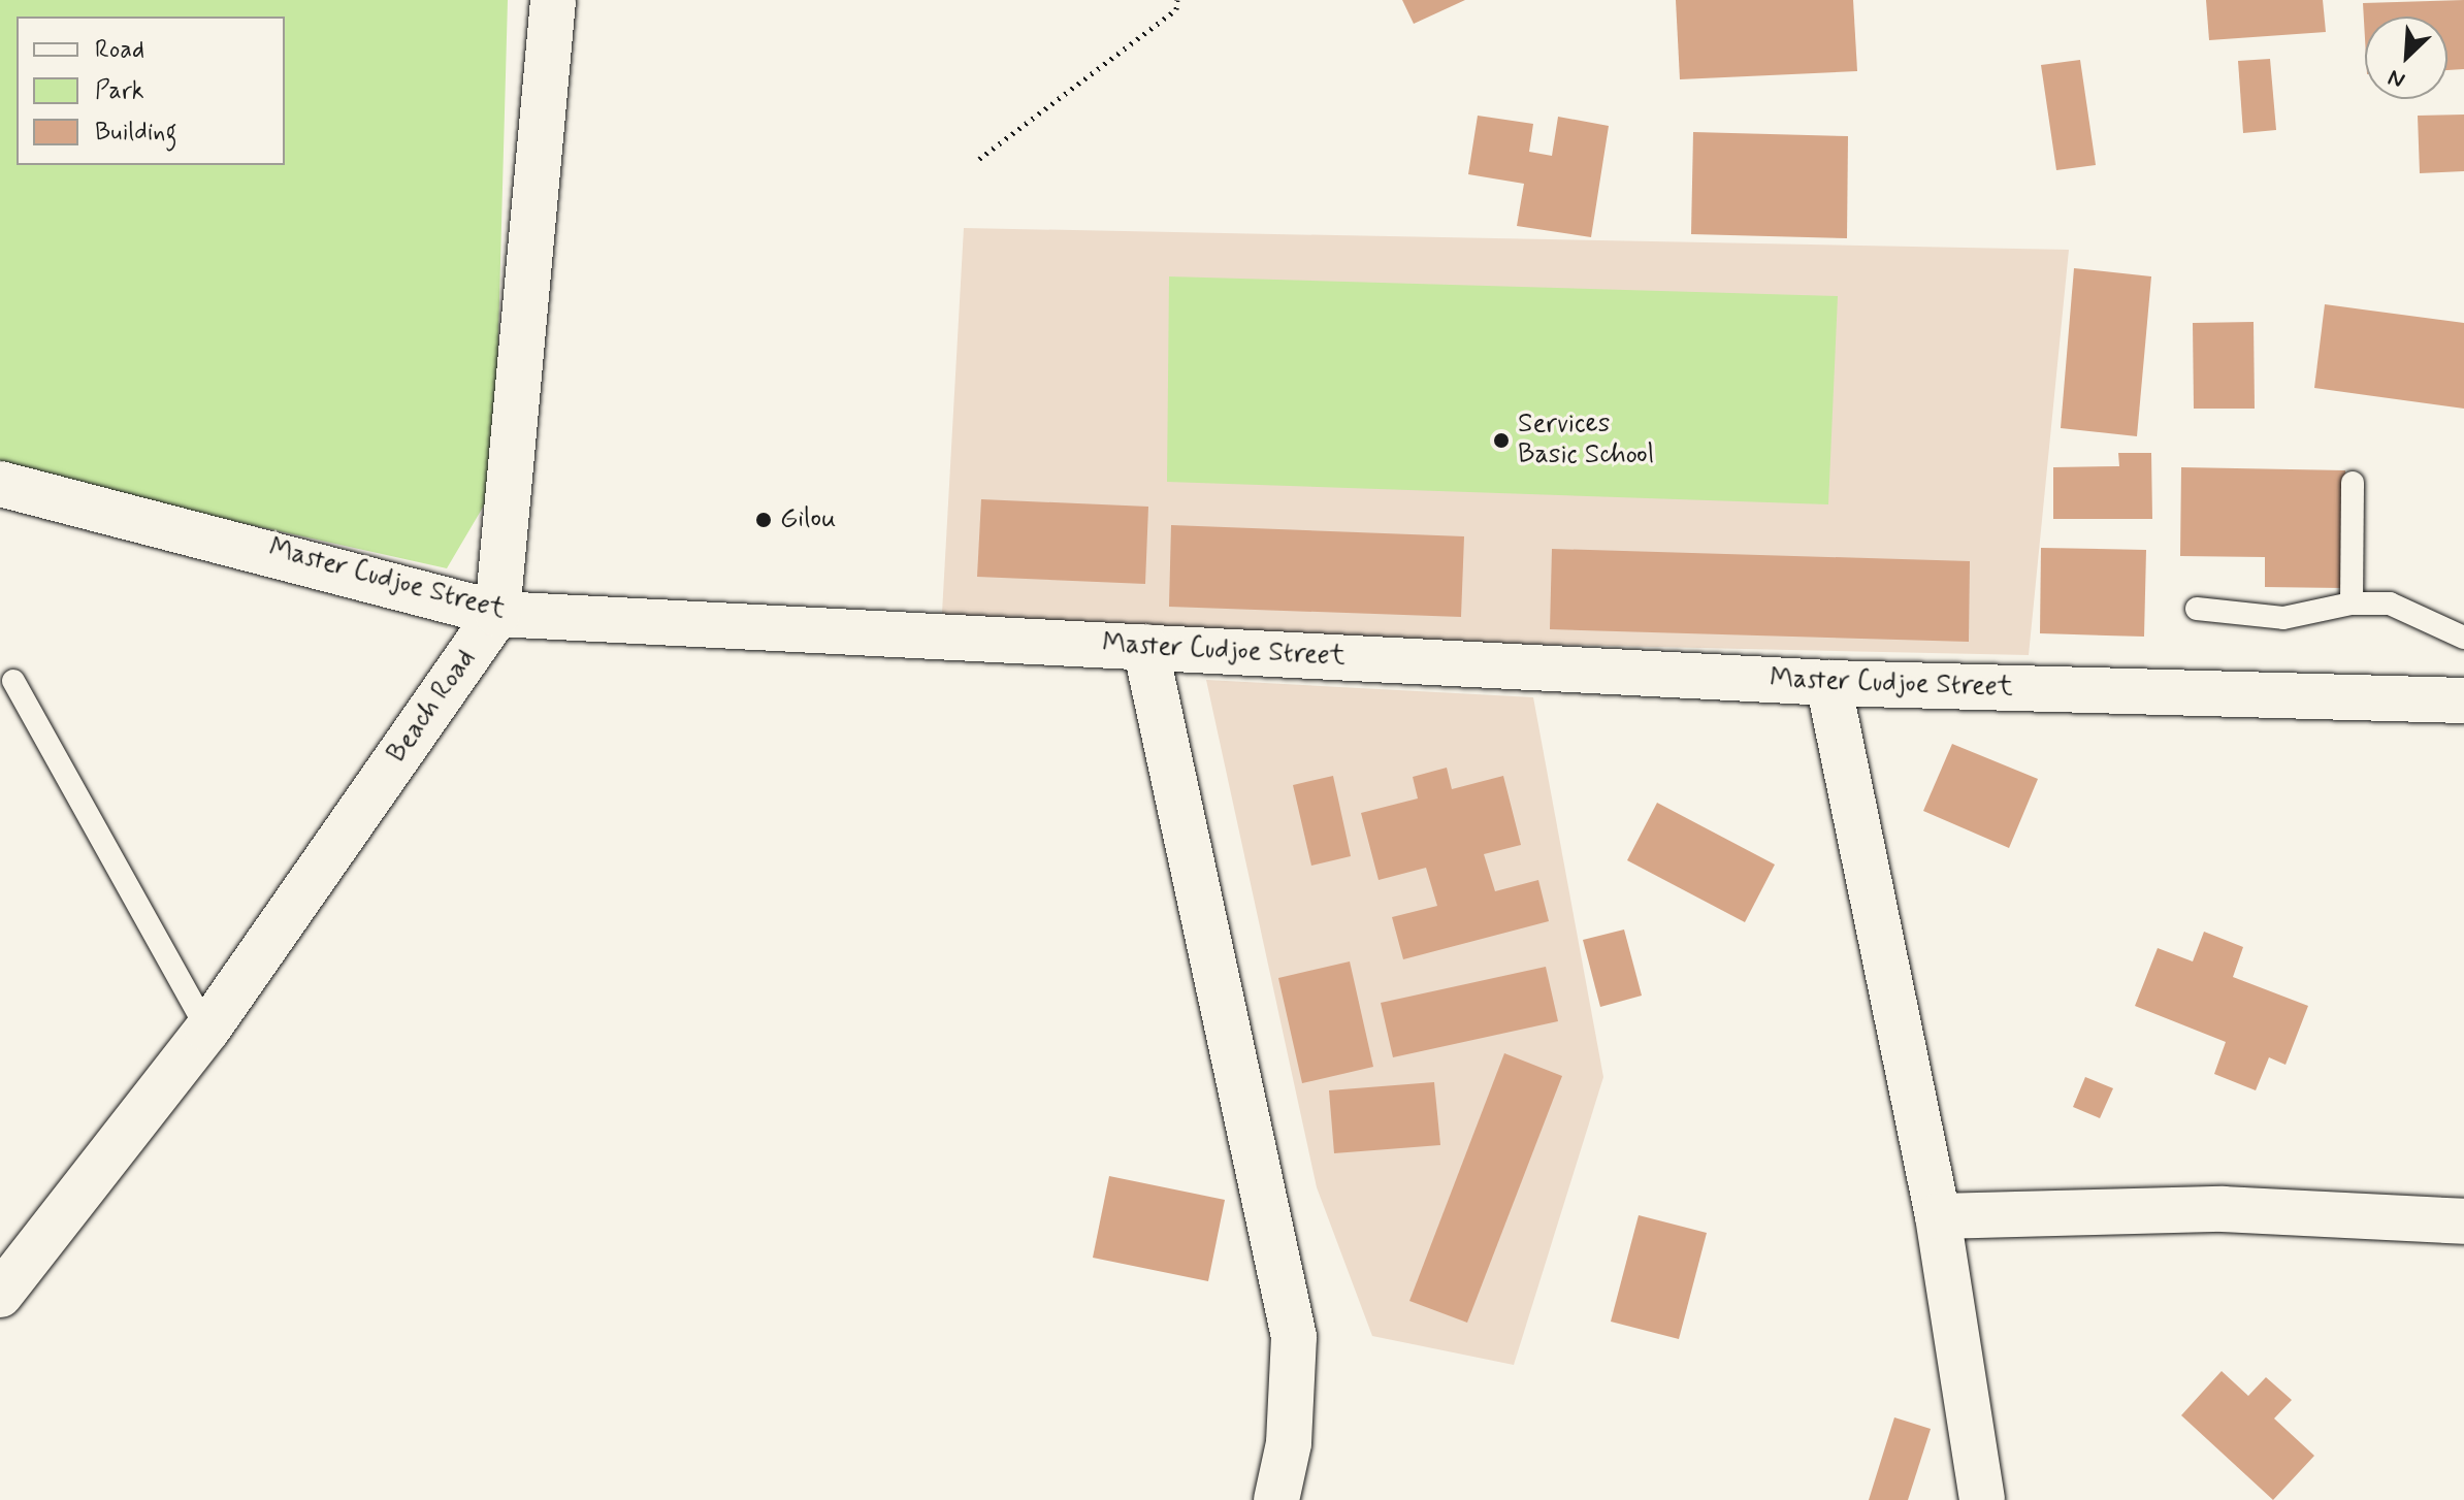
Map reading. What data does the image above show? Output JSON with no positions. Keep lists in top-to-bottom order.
{
  "streets": {
    "street": ["Master Cudjoe Street", "Beach Road"]
  },
  "crossings": [
    ["Master Cudjoe Street", "Beach Road"]
  ],
  "places": ["Services Basic School", "Gilou"],
  "legend": ["Road", "Park", "Building"],
  "north": "bottom left"
}
